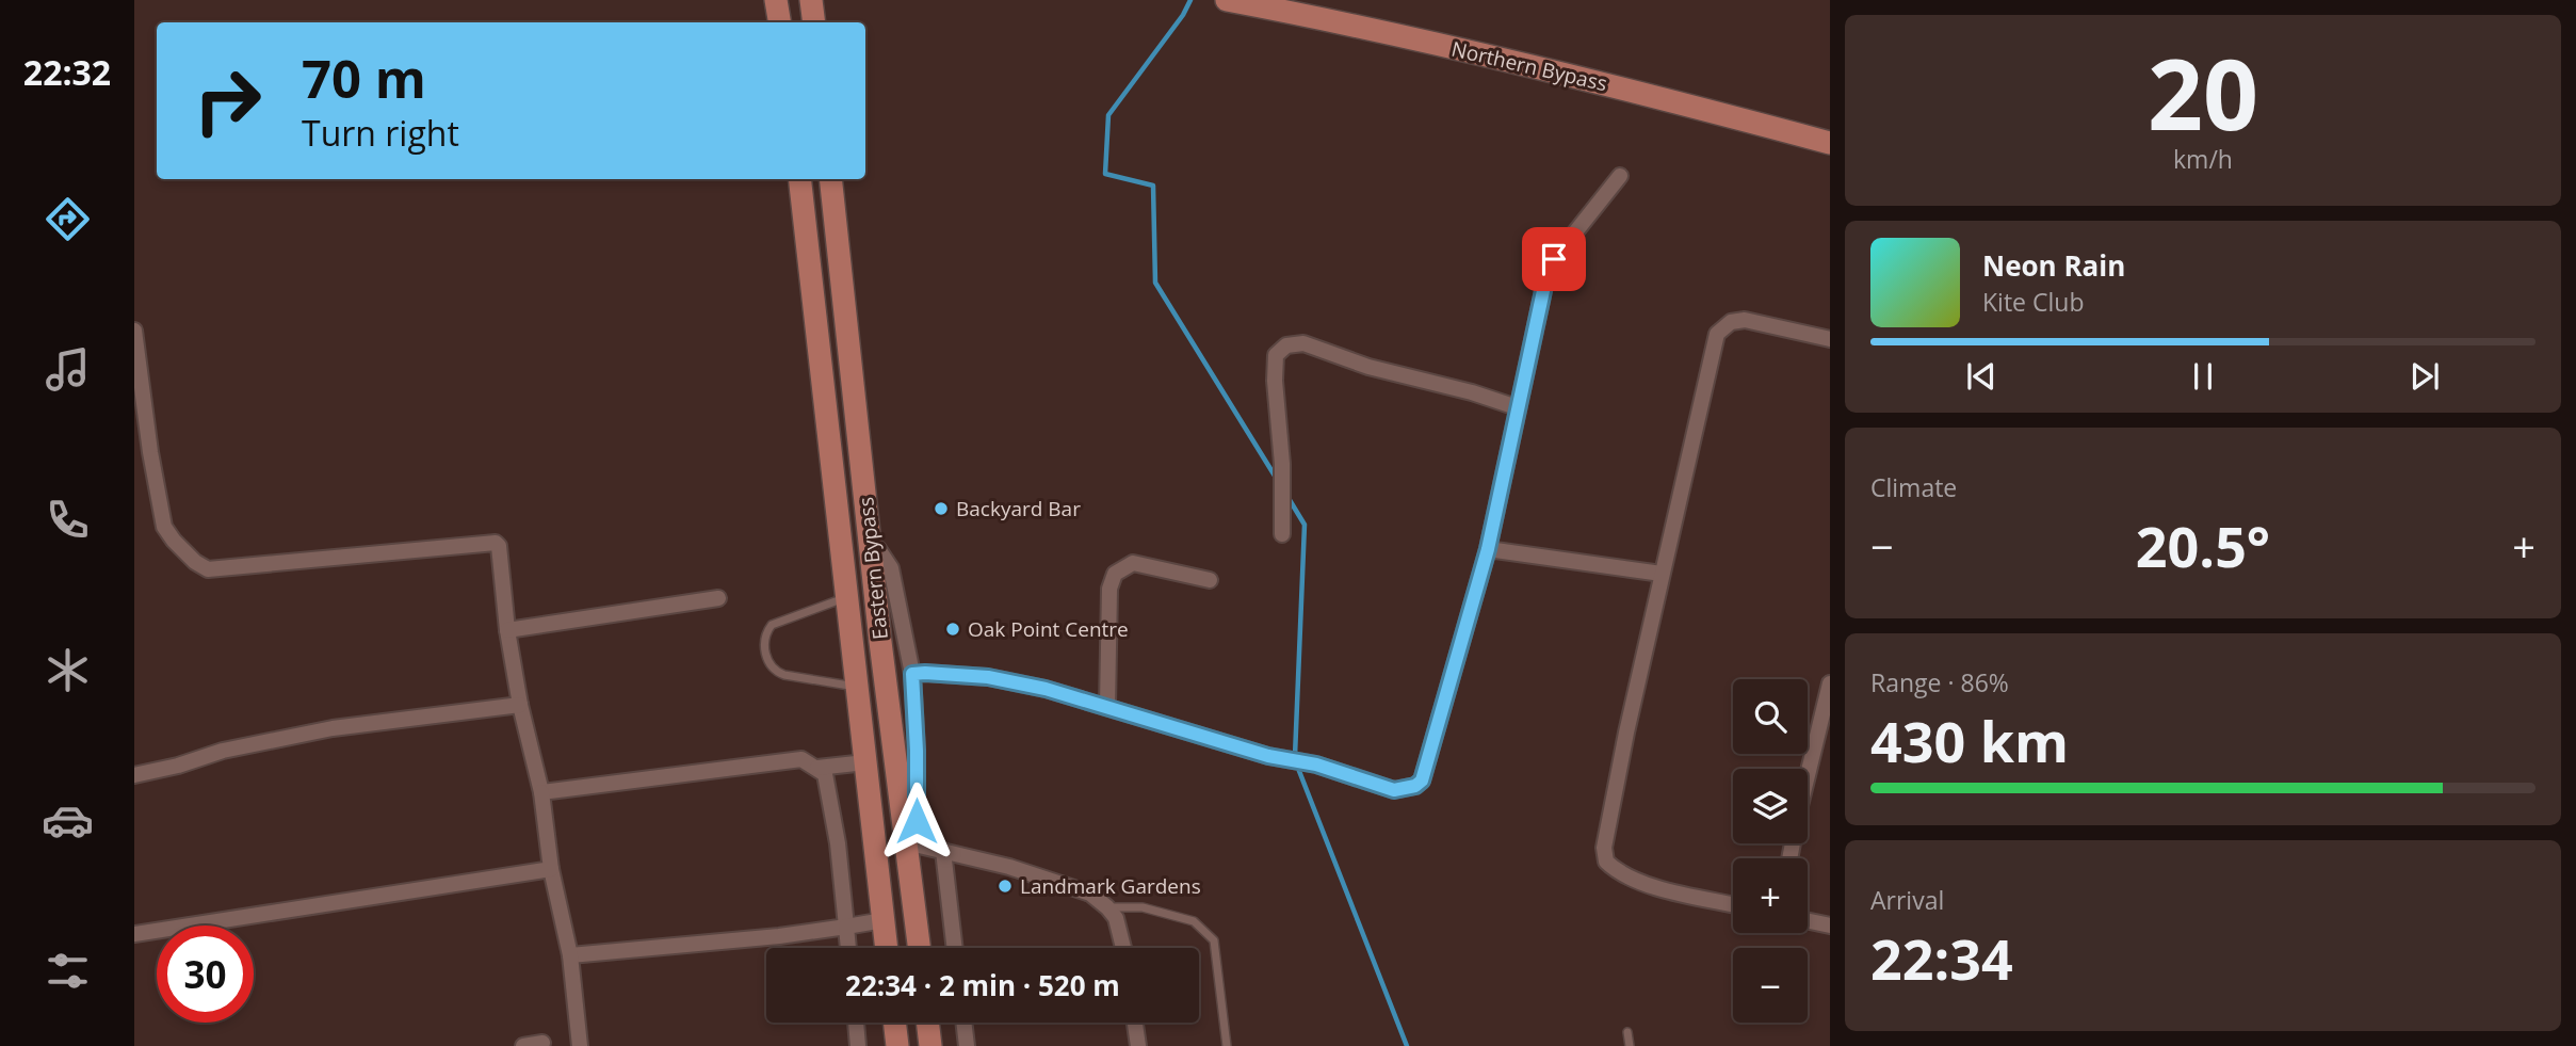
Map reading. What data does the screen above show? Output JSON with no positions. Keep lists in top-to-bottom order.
{
  "streets": {
    "main road": ["Northern Bypass", "Eastern Bypass"]
  },
  "places": ["Backyard Bar", "Oak Point Centre", "Landmark Gardens"],
  "page": {
    "tabs": "22:32",
    "tile": [
      ["20", "km/h"],
      "Climate",
      ["Range · 86%", "430 km"],
      ["Arrival", "22:34"]
    ],
    "turn": ["70 m", "Turn right"],
    "song": ["Neon Rain", "Kite Club"],
    "heat": ["−", "20.5°", "+"],
    "map_buttons": ["+", "−"],
    "limit": "30",
    "trip": "22:34 · 2 min · 520 m"
  }
}
